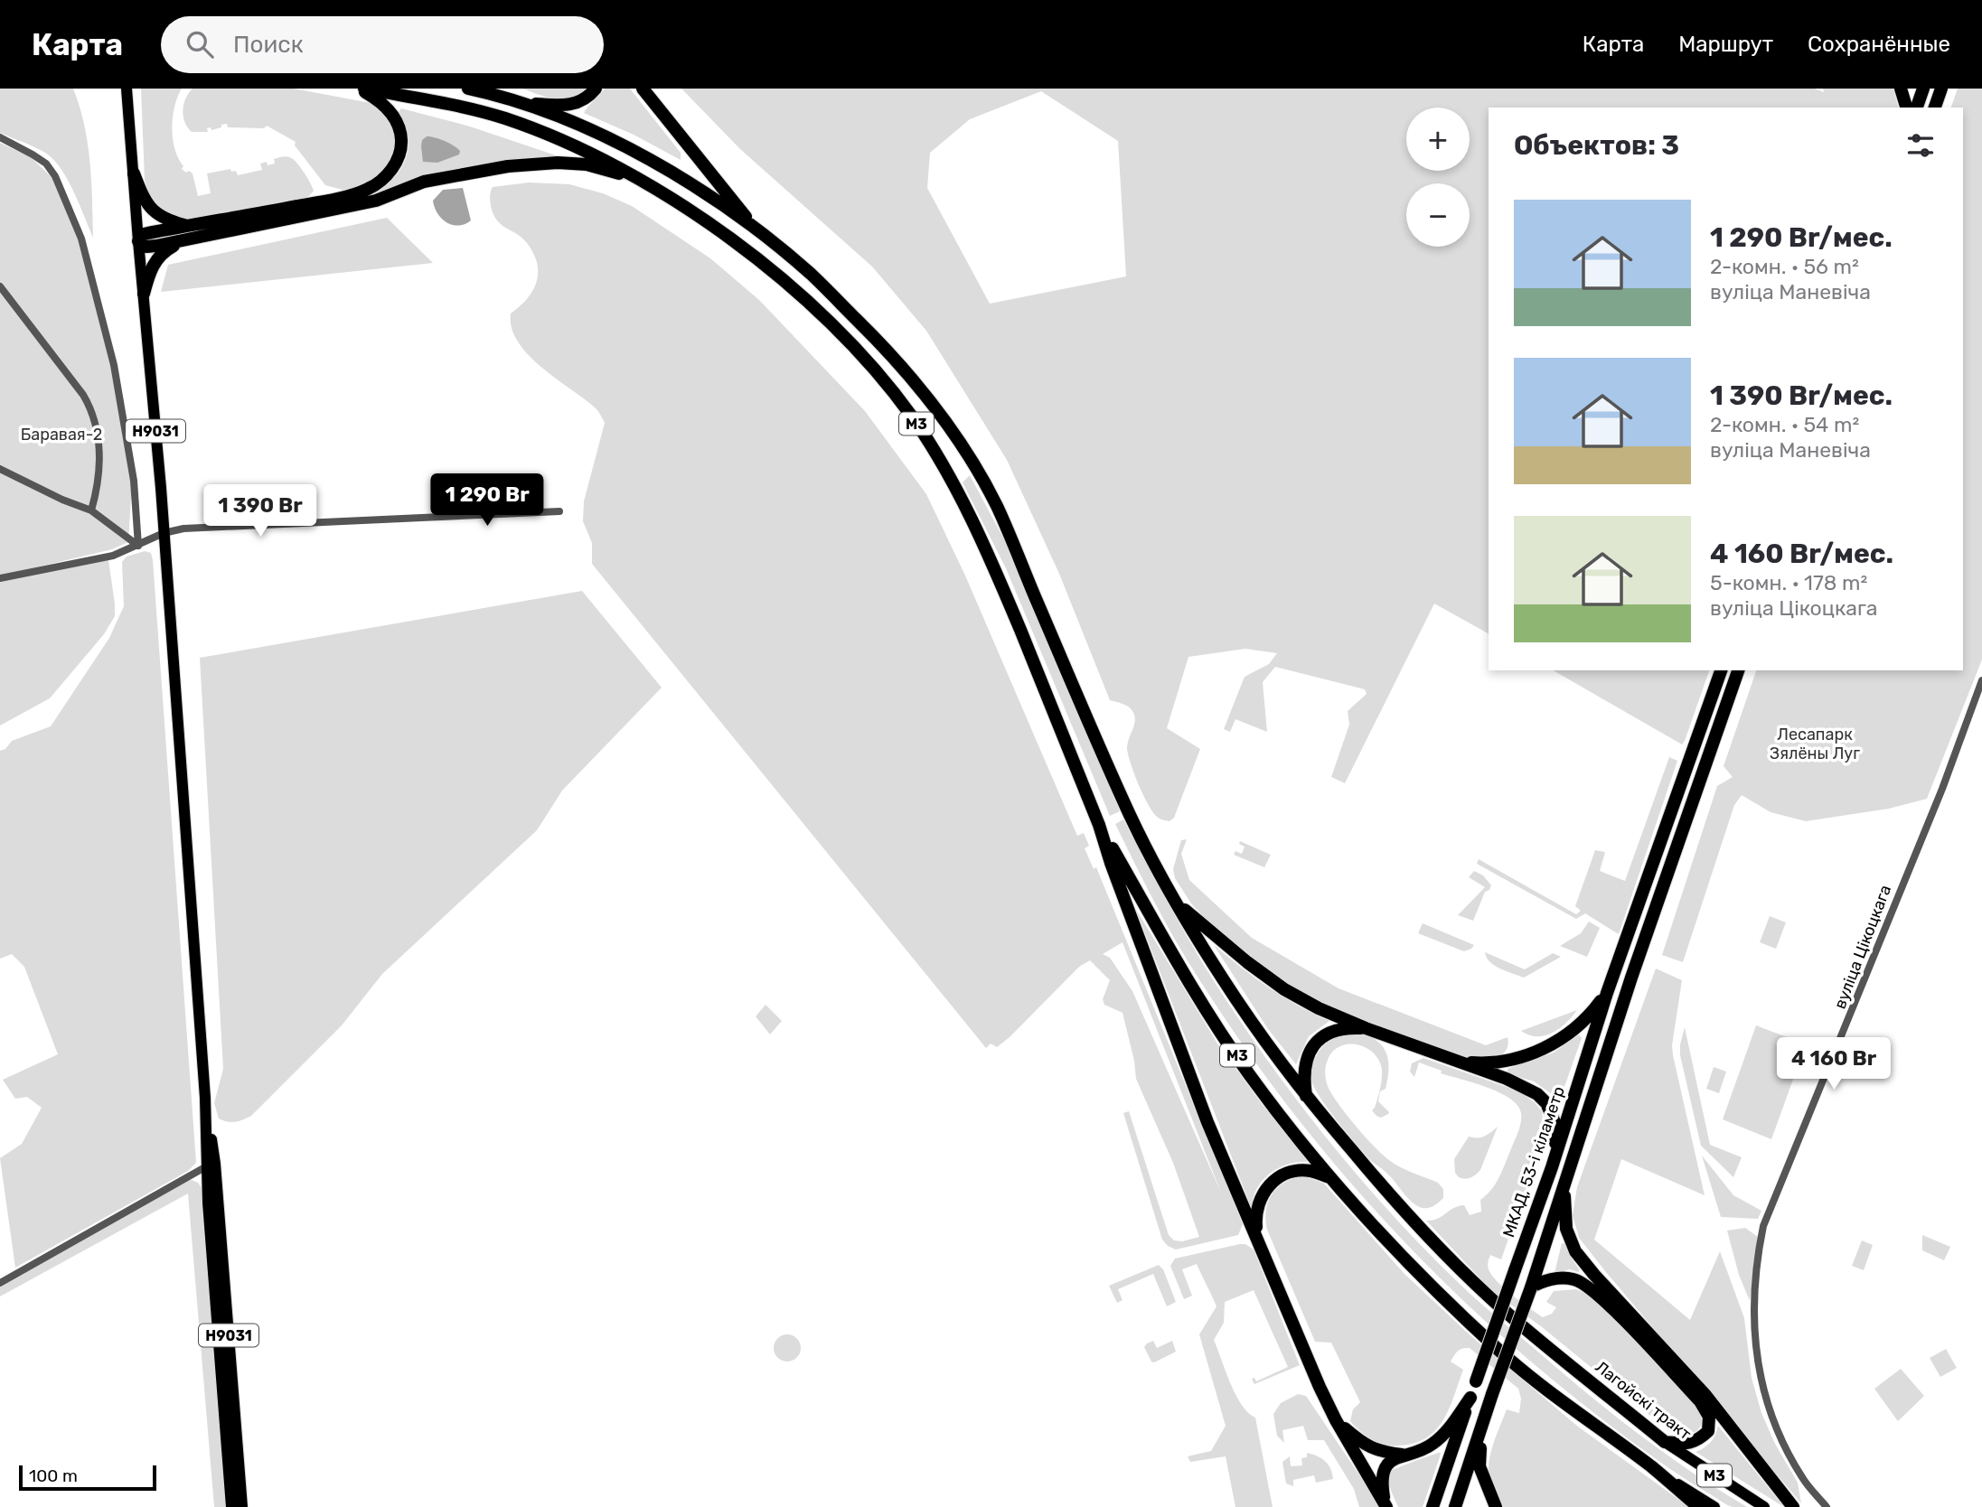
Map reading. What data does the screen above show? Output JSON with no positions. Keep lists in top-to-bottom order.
{
  "streets": {
    "highway": ["М3", "МКАД, 53-і кіламетр", "Лагойскі тракт"],
    "main road": ["Н9031"],
    "street": ["вуліца Цікоцкага"]
  },
  "crossings": [
    ["М3", "Лагойскі тракт"]
  ],
  "parks": ["Баравая-2", "Лесапарк Зялёны Луг"],
  "scale_bar": "100 m",
  "page": {
    "header": "Карта",
    "search": "Поиск",
    "nav": ["Карта", "Маршрут", "Сохранённые"],
    "map_buttons": ["+", "−"],
    "heading": "Объектов: 3",
    "list": [
      {
        "name": "1 290 Br/мес.",
        "note": "2-комн. · 56 m² · вуліца Маневіча"
      },
      {
        "name": "1 390 Br/мес.",
        "note": "2-комн. · 54 m² · вуліца Маневіча"
      },
      {
        "name": "4 160 Br/мес.",
        "note": "5-комн. · 178 m² · вуліца Цікоцкага"
      }
    ],
    "price": ["1 290 Br", "1 390 Br", "4 160 Br"],
    "scale": "100 m"
  }
}
